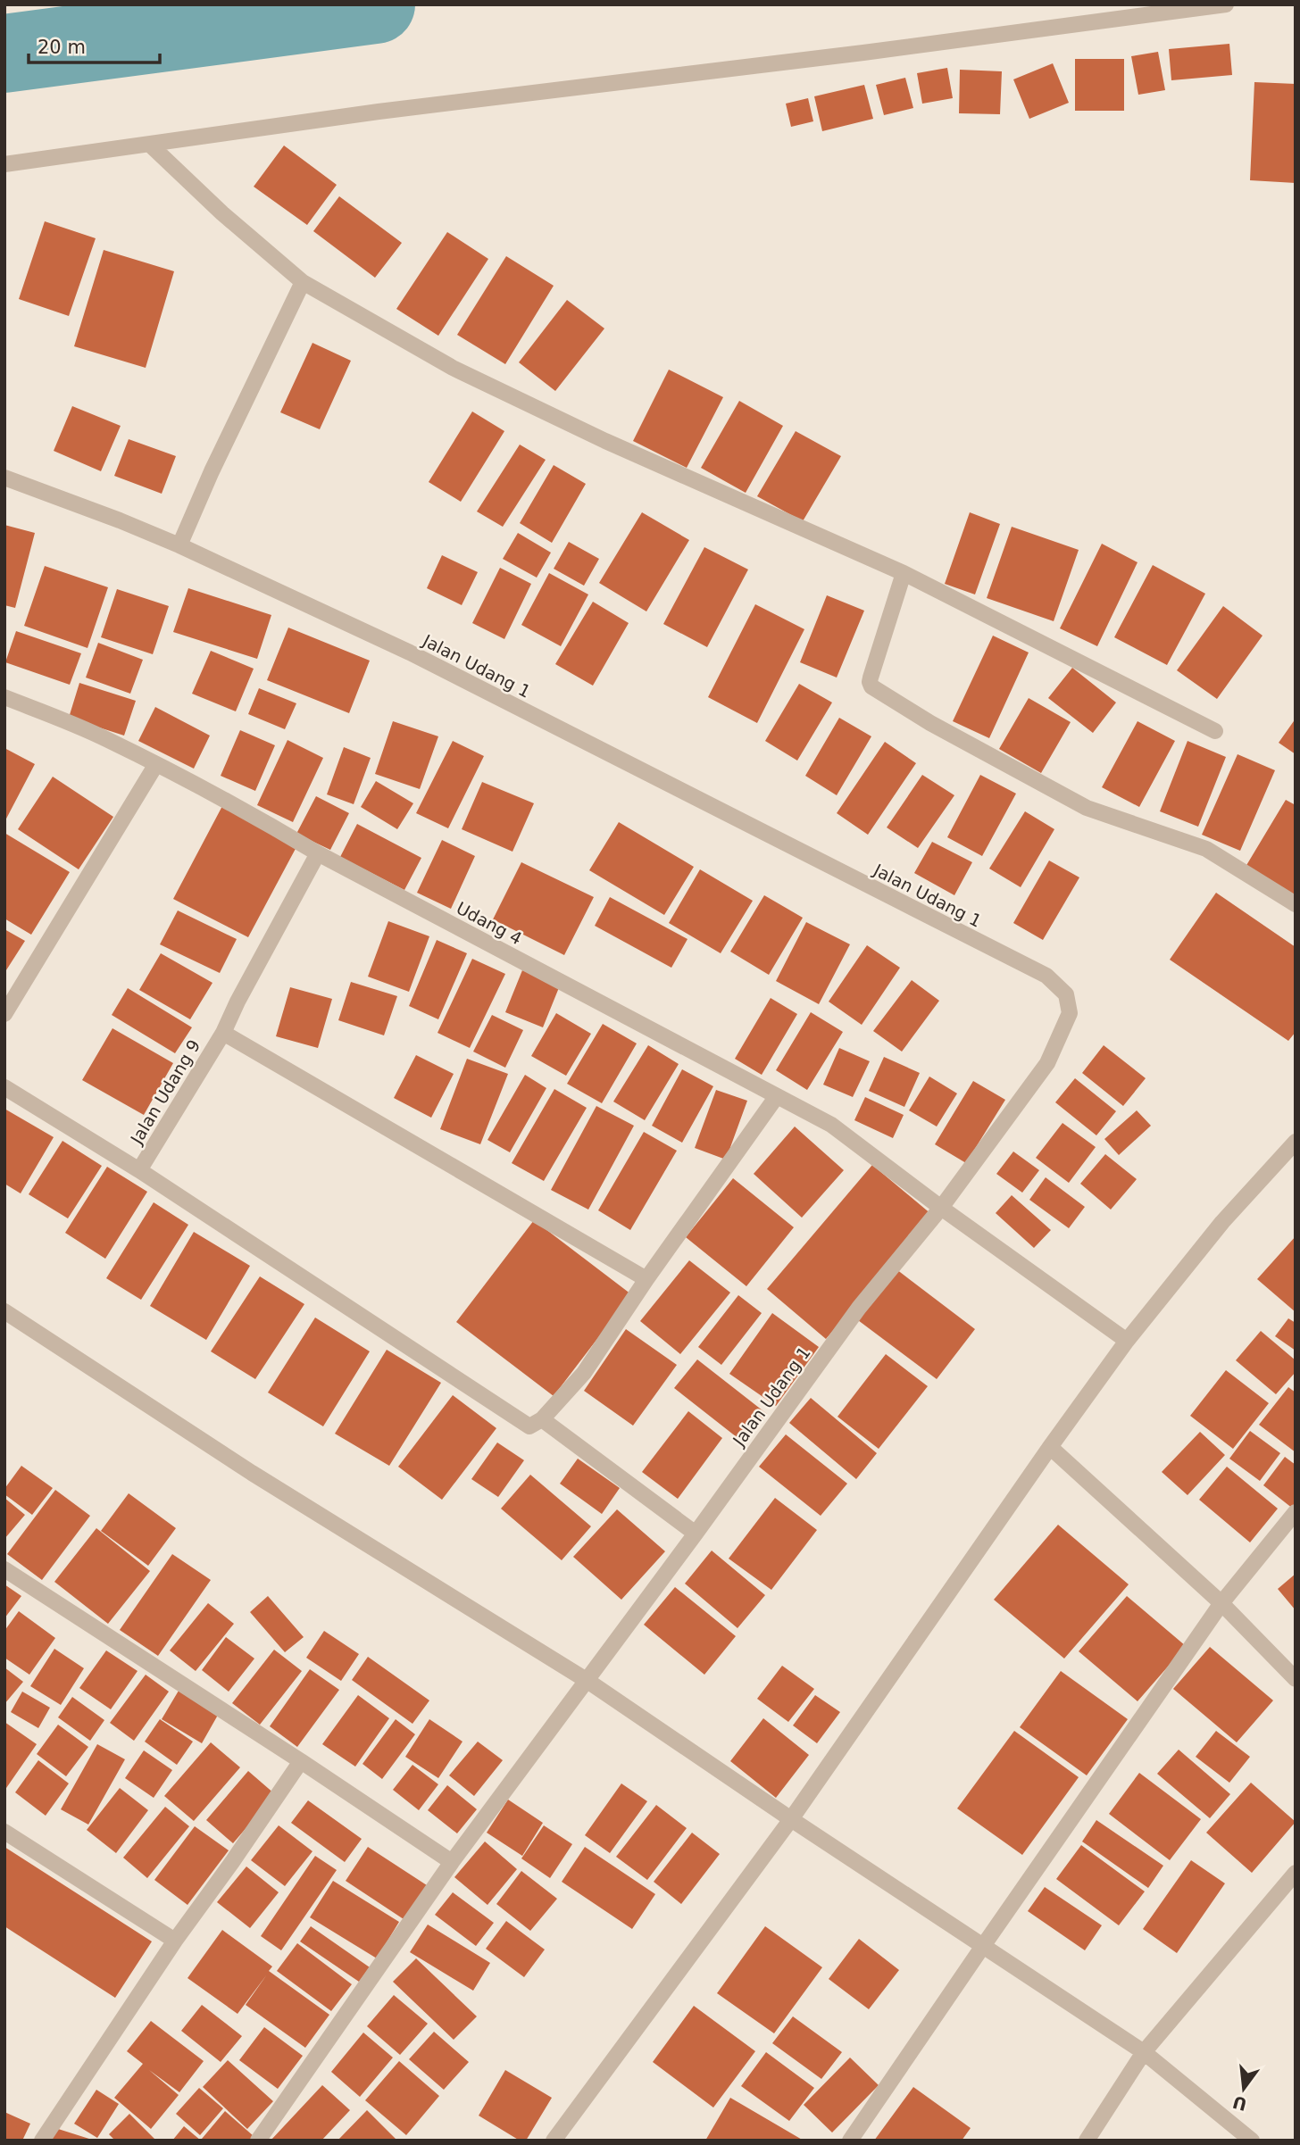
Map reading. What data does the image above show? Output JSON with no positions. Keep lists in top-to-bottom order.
{
  "streets": {
    "street": ["Jalan Udang 1", "Udang 4", "Jalan Udang 9"]
  },
  "crossings": [
    ["Jalan Udang 1", "Udang 4"],
    ["Udang 4", "Jalan Udang 9"]
  ],
  "scale_bar": "20 m",
  "north": "bottom"
}
